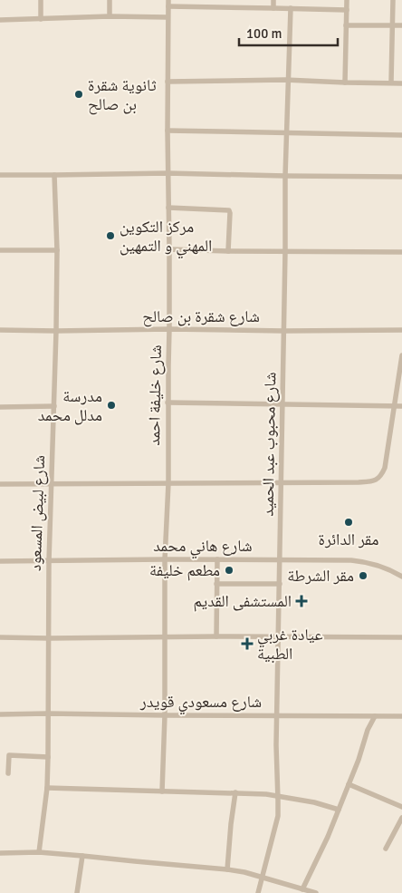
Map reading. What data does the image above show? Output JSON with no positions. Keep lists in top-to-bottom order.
{
  "streets": {
    "street": [
      "شارع شقرة بن صالح",
      "شارع خليفة احمد",
      "شارع محبوب عبد الحميد",
      "شارع لبيض المسعود",
      "شارع هاني محمد",
      "شارع مسعودي قويدر"
    ]
  },
  "crossings": [
    ["شارع شقرة بن صالح", "شارع خليفة احمد"],
    ["شارع شقرة بن صالح", "شارع محبوب عبد الحميد"],
    ["شارع شقرة بن صالح", "شارع لبيض المسعود"],
    ["شارع خليفة احمد", "شارع هاني محمد"],
    ["شارع خليفة احمد", "شارع مسعودي قويدر"],
    ["شارع محبوب عبد الحميد", "شارع هاني محمد"],
    ["شارع محبوب عبد الحميد", "شارع مسعودي قويدر"],
    ["شارع لبيض المسعود", "شارع هاني محمد"],
    ["شارع لبيض المسعود", "شارع مسعودي قويدر"]
  ],
  "places": {
    "other": [
      "ثانوية شقرة بن صالح",
      "مركز التكوين المهني و التمهين",
      "مدرسة مدلل محمد",
      "مقر الدائرة",
      "مطعم خليفة",
      "مقر الشرطة"
    ],
    "health": ["المستشفى القديم", "عيادة غربي الطبية"]
  },
  "scale_bar": "100 m"
}
